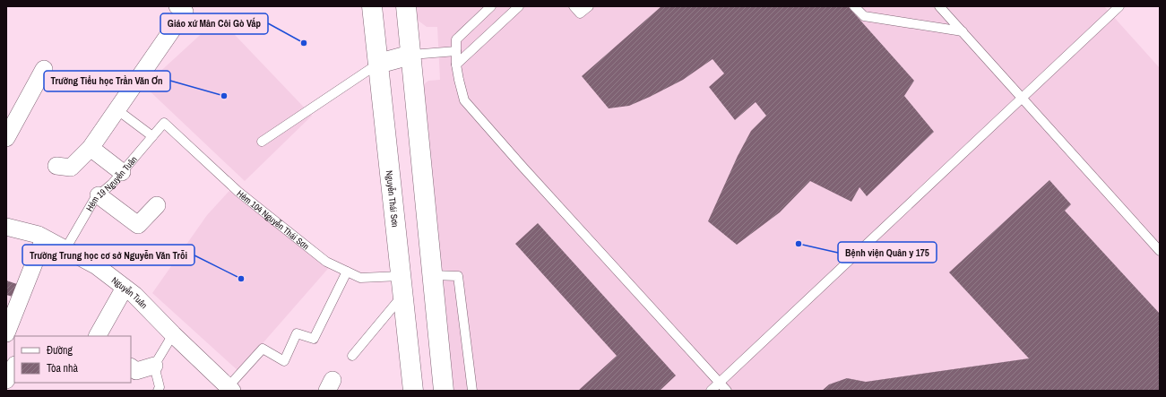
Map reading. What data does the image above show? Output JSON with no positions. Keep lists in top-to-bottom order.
{
  "streets": {
    "main road": ["Nguyễn Thái Sơn"],
    "street": ["Nguyễn Tuân"],
    "lane": ["Hẻm 19 Nguyễn Tuân", "Hẻm 104 Nguyễn Thái Sơn"]
  },
  "crossings": [
    ["Hẻm 19 Nguyễn Tuân", "Hẻm 104 Nguyễn Thái Sơn"],
    ["Hẻm 19 Nguyễn Tuân", "Nguyễn Tuân"],
    ["Nguyễn Thái Sơn", "Hẻm 104 Nguyễn Thái Sơn"]
  ],
  "places": [
    "Giáo xứ Mân Côi Gò Vấp",
    "Trường Tiểu học Trần Văn Ơn",
    "Bệnh viện Quân y 175",
    "Trường Trung học cơ sở Nguyễn Văn Trỗi"
  ],
  "legend": ["Đường", "Tòa nhà"]
}
